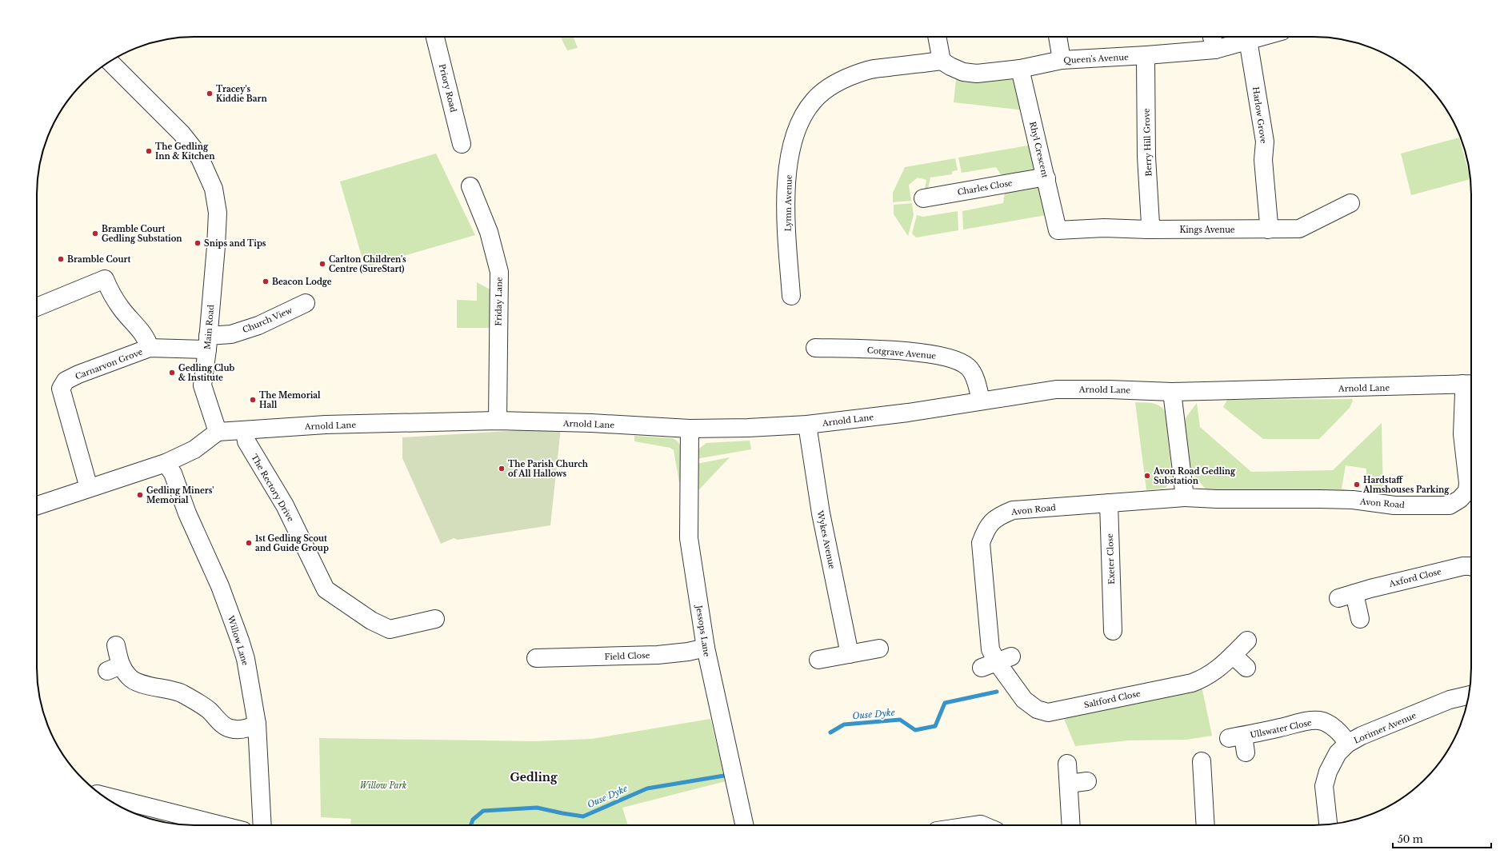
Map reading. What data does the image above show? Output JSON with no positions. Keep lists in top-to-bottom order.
{
  "streets": {
    "street": [
      "Queen's Avenue",
      "Priory Road",
      "Harlow Grove",
      "Berry Hill Grove",
      "Rhyl Crescent",
      "Charles Close",
      "Lymn Avenue",
      "Kings Avenue",
      "Friday Lane",
      "Church View",
      "Main Road",
      "Cotgrave Avenue",
      "Carnarvon Grove",
      "Arnold Lane",
      "The Rectory Drive",
      "Avon Road",
      "Wykes Avenue",
      "Exeter Close",
      "Axford Close",
      "Jessops Lane",
      "Willow Lane",
      "Field Close",
      "Saltford Close",
      "Lorimer Avenue",
      "Ullswater Close"
    ]
  },
  "crossings": [
    ["Queen's Avenue", "Harlow Grove"],
    ["Queen's Avenue", "Berry Hill Grove"],
    ["Queen's Avenue", "Rhyl Crescent"],
    ["Queen's Avenue", "Lymn Avenue"],
    ["Harlow Grove", "Kings Avenue"],
    ["Berry Hill Grove", "Kings Avenue"],
    ["Rhyl Crescent", "Charles Close"],
    ["Rhyl Crescent", "Kings Avenue"],
    ["Friday Lane", "Arnold Lane"],
    ["Church View", "Main Road"],
    ["Church View", "Carnarvon Grove"],
    ["Main Road", "Carnarvon Grove"],
    ["Main Road", "Arnold Lane"],
    ["Cotgrave Avenue", "Arnold Lane"],
    ["Arnold Lane", "The Rectory Drive"],
    ["Arnold Lane", "Avon Road"],
    ["Arnold Lane", "Wykes Avenue"],
    ["Arnold Lane", "Jessops Lane"],
    ["Avon Road", "Exeter Close"],
    ["Avon Road", "Saltford Close"],
    ["Jessops Lane", "Field Close"],
    ["Lorimer Avenue", "Ullswater Close"]
  ],
  "districts": ["Gedling"],
  "water": ["Ouse Dyke"],
  "parks": ["Willow Park"],
  "places": [
    "Tracey's Kiddie Barn",
    "The Gedling Inn & Kitchen",
    "Bramble Court Gedling Substation",
    "Snips and Tips",
    "Bramble Court",
    "Carlton Children's Centre (SureStart)",
    "Beacon Lodge",
    "Gedling Club & Institute",
    "The Memorial Hall",
    "The Parish Church of All Hallows",
    "Avon Road Gedling Substation",
    "Hardstaff Almshouses Parking",
    "Gedling Miners' Memorial",
    "1st Gedling Scout and Guide Group"
  ],
  "scale_bar": "50 m"
}
